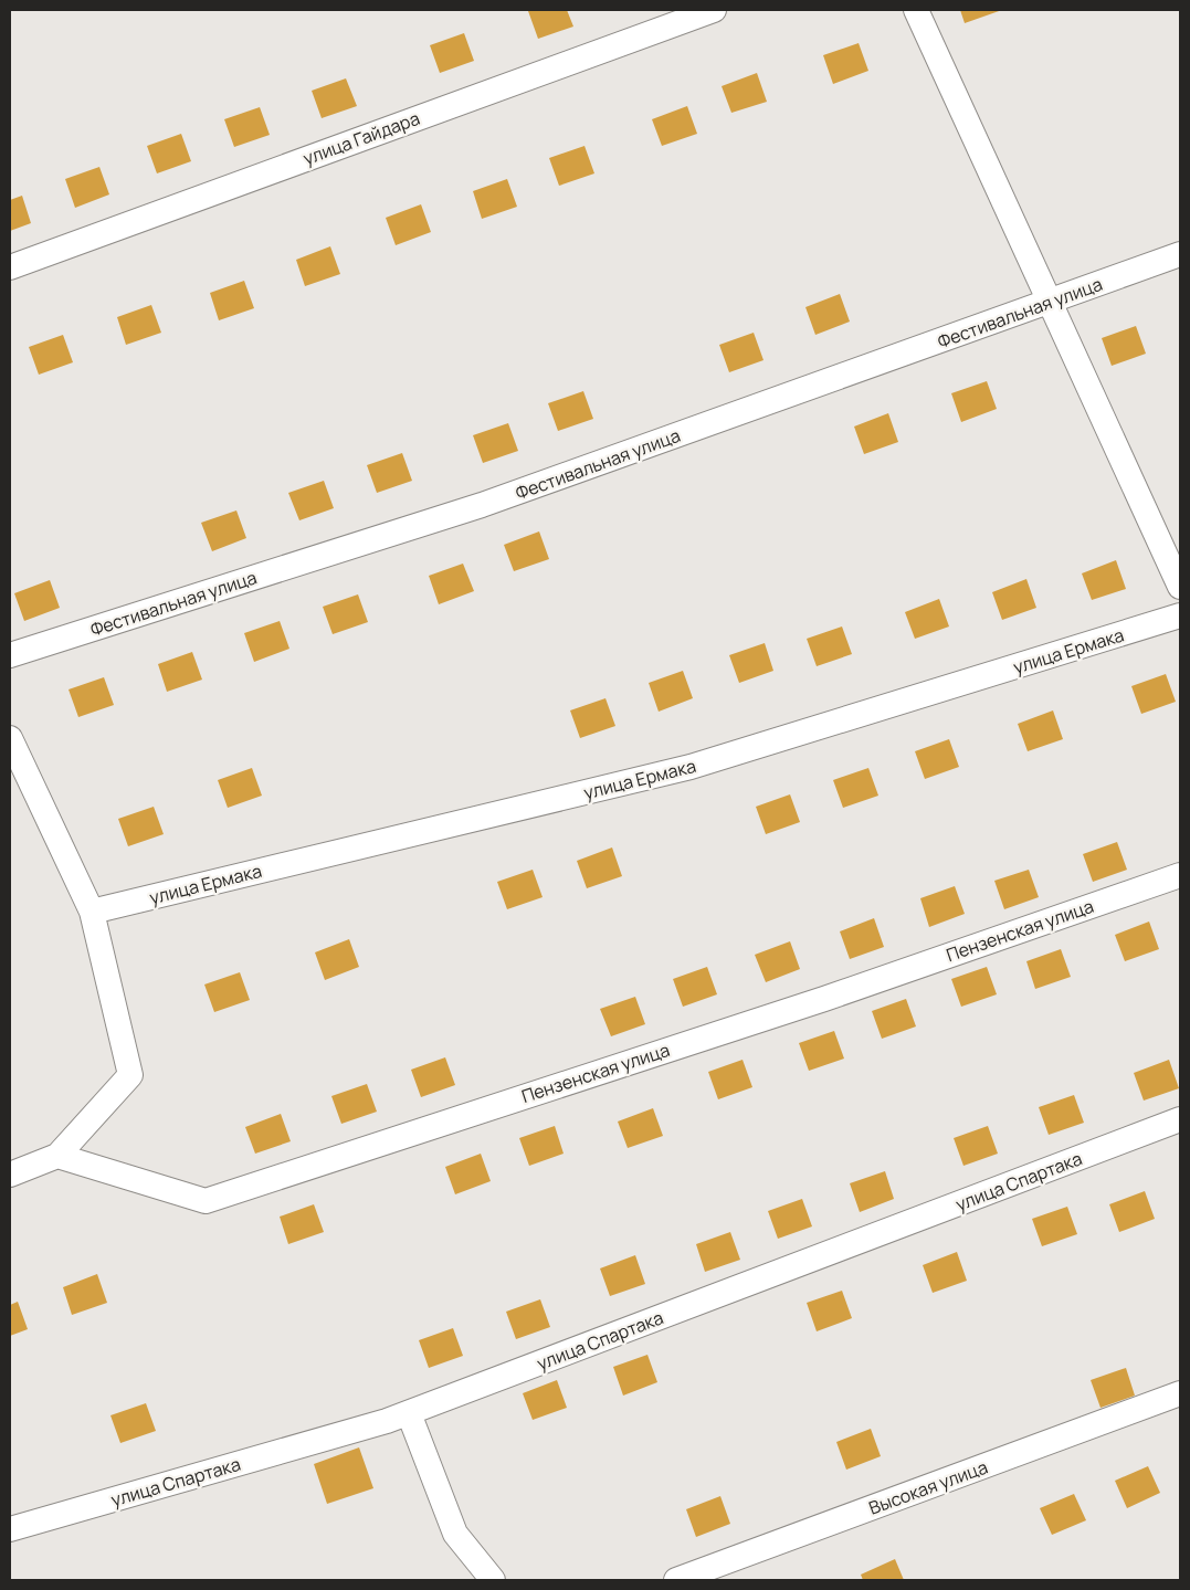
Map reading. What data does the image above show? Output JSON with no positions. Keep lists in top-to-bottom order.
{
  "streets": {
    "street": [
      "улица Гайдара",
      "Фестивальная улица",
      "улица Ермака",
      "Пензенская улица",
      "улица Спартака",
      "Высокая улица"
    ]
  }
}
